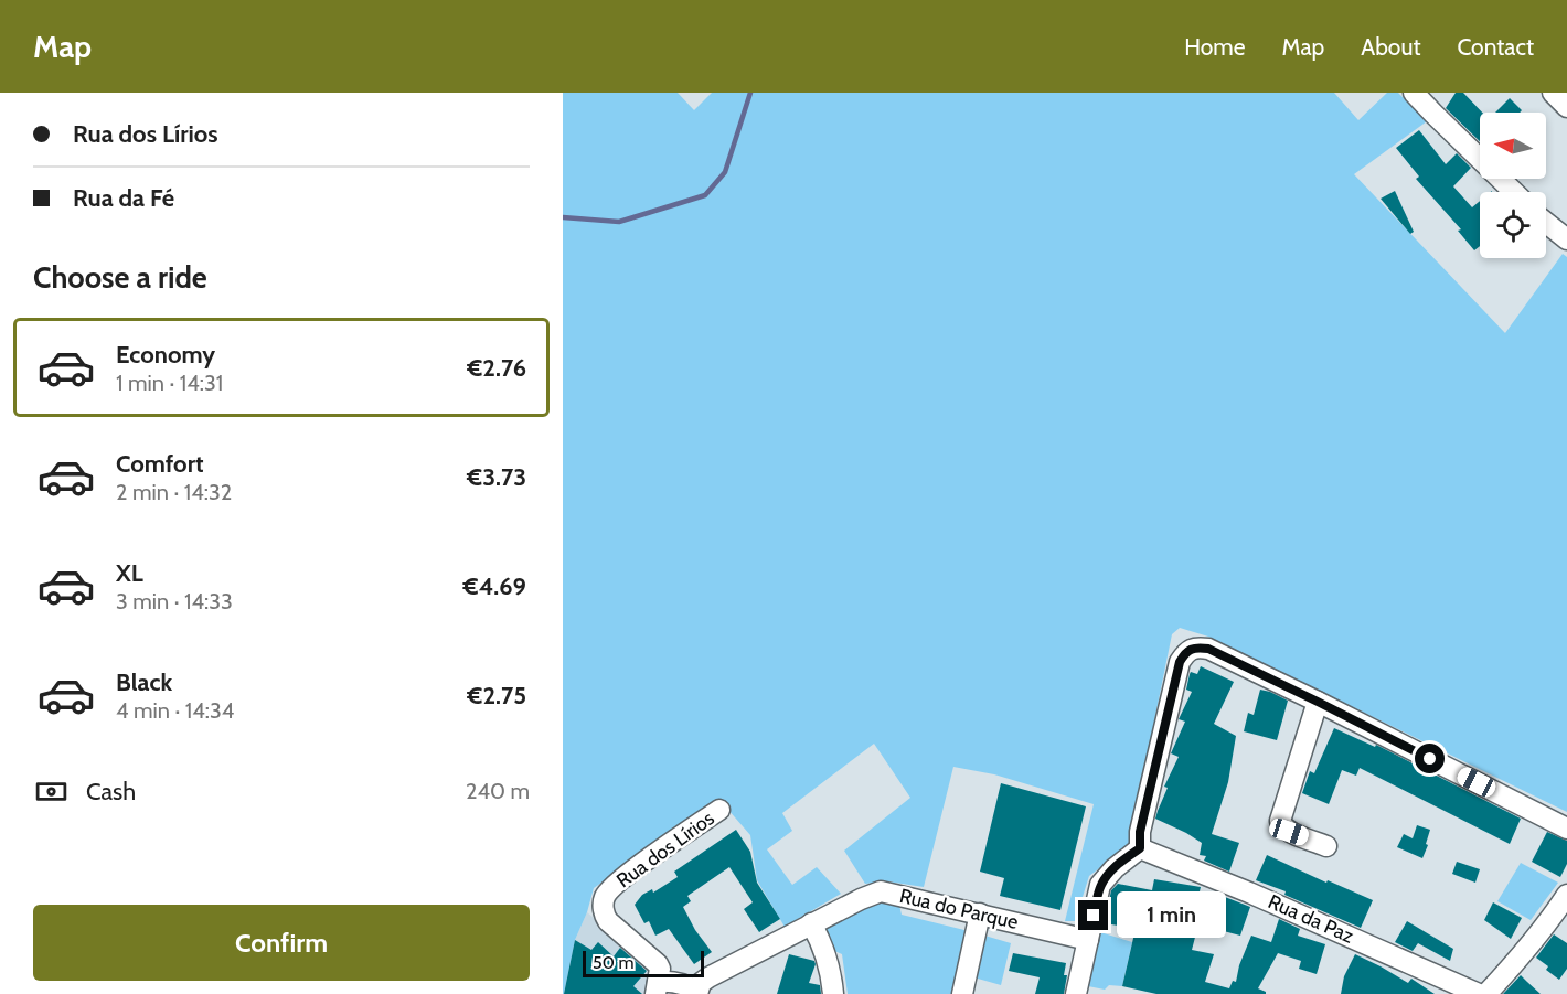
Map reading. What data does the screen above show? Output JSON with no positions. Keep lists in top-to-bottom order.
{
  "streets": {
    "street": ["Rua dos Lírios", "Rua do Parque", "Rua da Paz"]
  },
  "scale_bar": "50 m",
  "north": "left",
  "page": {
    "header": "Map",
    "nav": [
      "Home",
      "Map",
      "About",
      "Contact"
    ],
    "banner": ["Rua dos Lírios", "Rua da Fé"],
    "heading": "Choose a ride",
    "list": [
      {
        "name": "Economy",
        "note": "1 min · 14:31",
        "value": "€2.76"
      },
      {
        "name": "Comfort",
        "note": "2 min · 14:32",
        "value": "€3.73"
      },
      {
        "name": "XL",
        "note": "3 min · 14:33",
        "value": "€4.69"
      },
      {
        "name": "Black",
        "note": "4 min · 14:34",
        "value": "€2.75"
      }
    ],
    "pay": ["Cash", "240 m"],
    "buttons": "Confirm",
    "bubble": "1 min",
    "scale": "50 m"
  }
}
